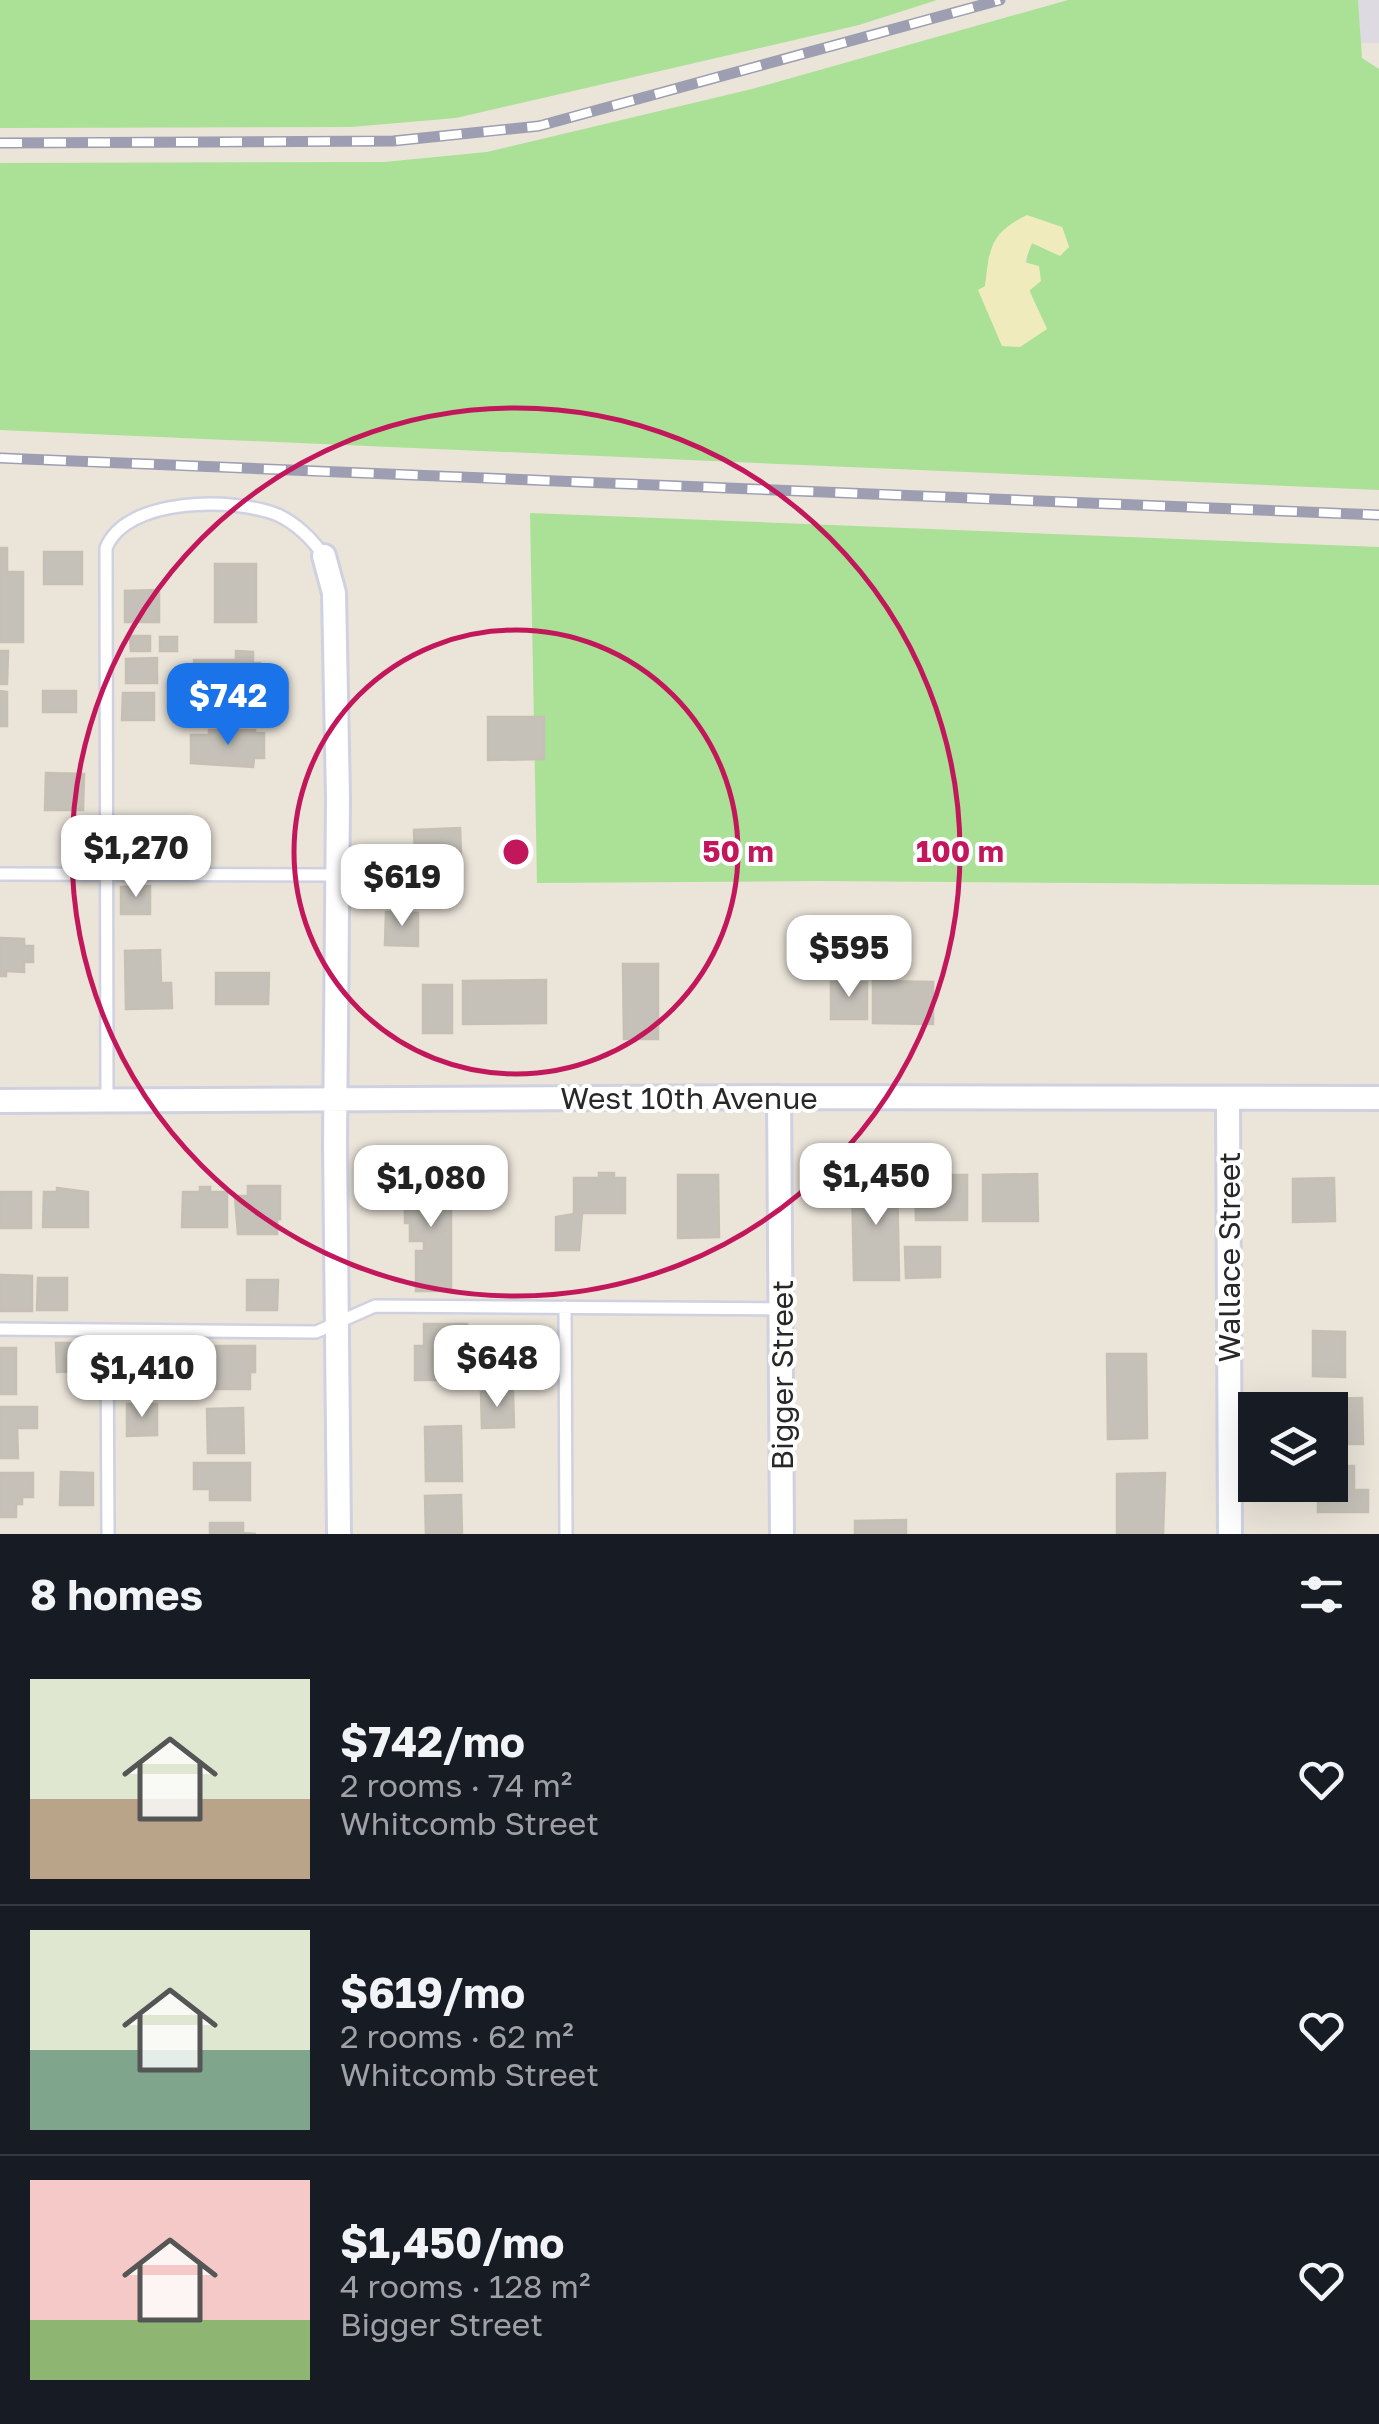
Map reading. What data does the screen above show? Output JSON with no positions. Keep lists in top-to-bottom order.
{
  "streets": {
    "street": ["West 10th Avenue", "Wallace Street", "Bigger Street"]
  },
  "crossings": [
    ["West 10th Avenue", "Wallace Street"],
    ["West 10th Avenue", "Bigger Street"]
  ],
  "page": {
    "price": [
      "$742",
      "$1,270",
      "$619",
      "$595",
      "$1,450",
      "$1,080",
      "$648",
      "$1,410"
    ],
    "heading": "8 homes",
    "list": [
      {
        "name": "$742/mo",
        "note": "2 rooms · 74 m² · Whitcomb Street"
      },
      {
        "name": "$619/mo",
        "note": "2 rooms · 62 m² · Whitcomb Street"
      },
      {
        "name": "$1,450/mo",
        "note": "4 rooms · 128 m² · Bigger Street"
      }
    ]
  },
  "rings": ["50 m", "100 m"]
}
